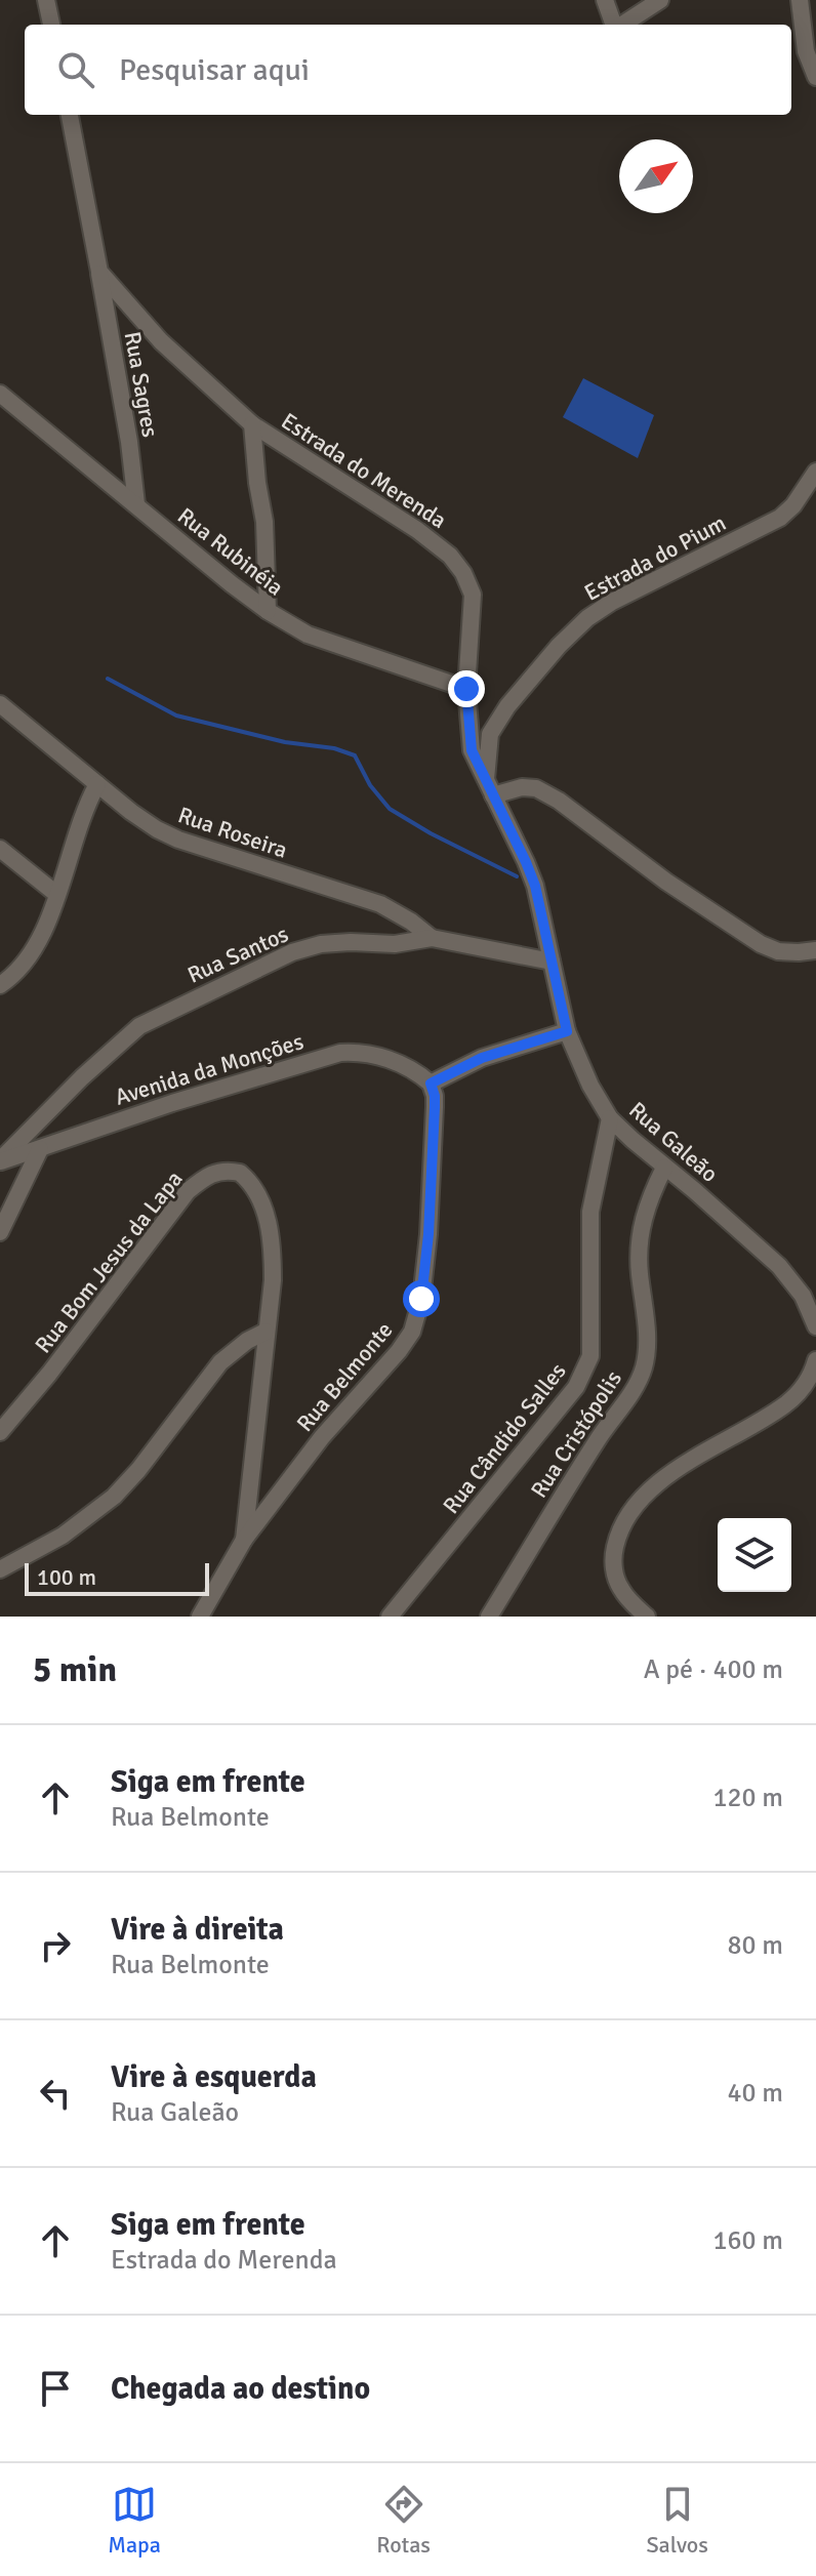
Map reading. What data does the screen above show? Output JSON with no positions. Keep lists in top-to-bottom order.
{
  "streets": {
    "street": [
      "Rua Sagres",
      "Estrada do Merenda",
      "Rua Rubinéia",
      "Estrada do Pium",
      "Rua Roseira",
      "Rua Santos",
      "Avenida da Monções",
      "Rua Galeão",
      "Rua Bom Jesus da Lapa",
      "Rua Belmonte",
      "Rua Cristópolis",
      "Rua Cândido Salles"
    ]
  },
  "crossings": [
    ["Rua Sagres", "Estrada do Merenda"],
    ["Rua Sagres", "Rua Rubinéia"],
    ["Estrada do Merenda", "Rua Rubinéia"],
    ["Estrada do Merenda", "Estrada do Pium"],
    ["Estrada do Merenda", "Rua Santos"],
    ["Estrada do Merenda", "Rua Galeão"],
    ["Rua Roseira", "Rua Santos"],
    ["Rua Santos", "Avenida da Monções"],
    ["Rua Santos", "Rua Galeão"],
    ["Avenida da Monções", "Rua Belmonte"],
    ["Rua Galeão", "Rua Cristópolis"],
    ["Rua Galeão", "Rua Cândido Salles"]
  ],
  "scale_bar": "100 m",
  "north": "top right",
  "page": {
    "search": "Pesquisar aqui",
    "scale": "100 m",
    "heading": ["5 min", "A pé · 400 m"],
    "list": [
      ["Siga em frente", "Rua Belmonte", "120 m"],
      ["Vire à direita", "Rua Belmonte", "80 m"],
      ["Vire à esquerda", "Rua Galeão", "40 m"],
      ["Siga em frente", "Estrada do Merenda", "160 m"],
      "Chegada ao destino"
    ],
    "nav": ["Mapa", "Rotas", "Salvos"]
  }
}
